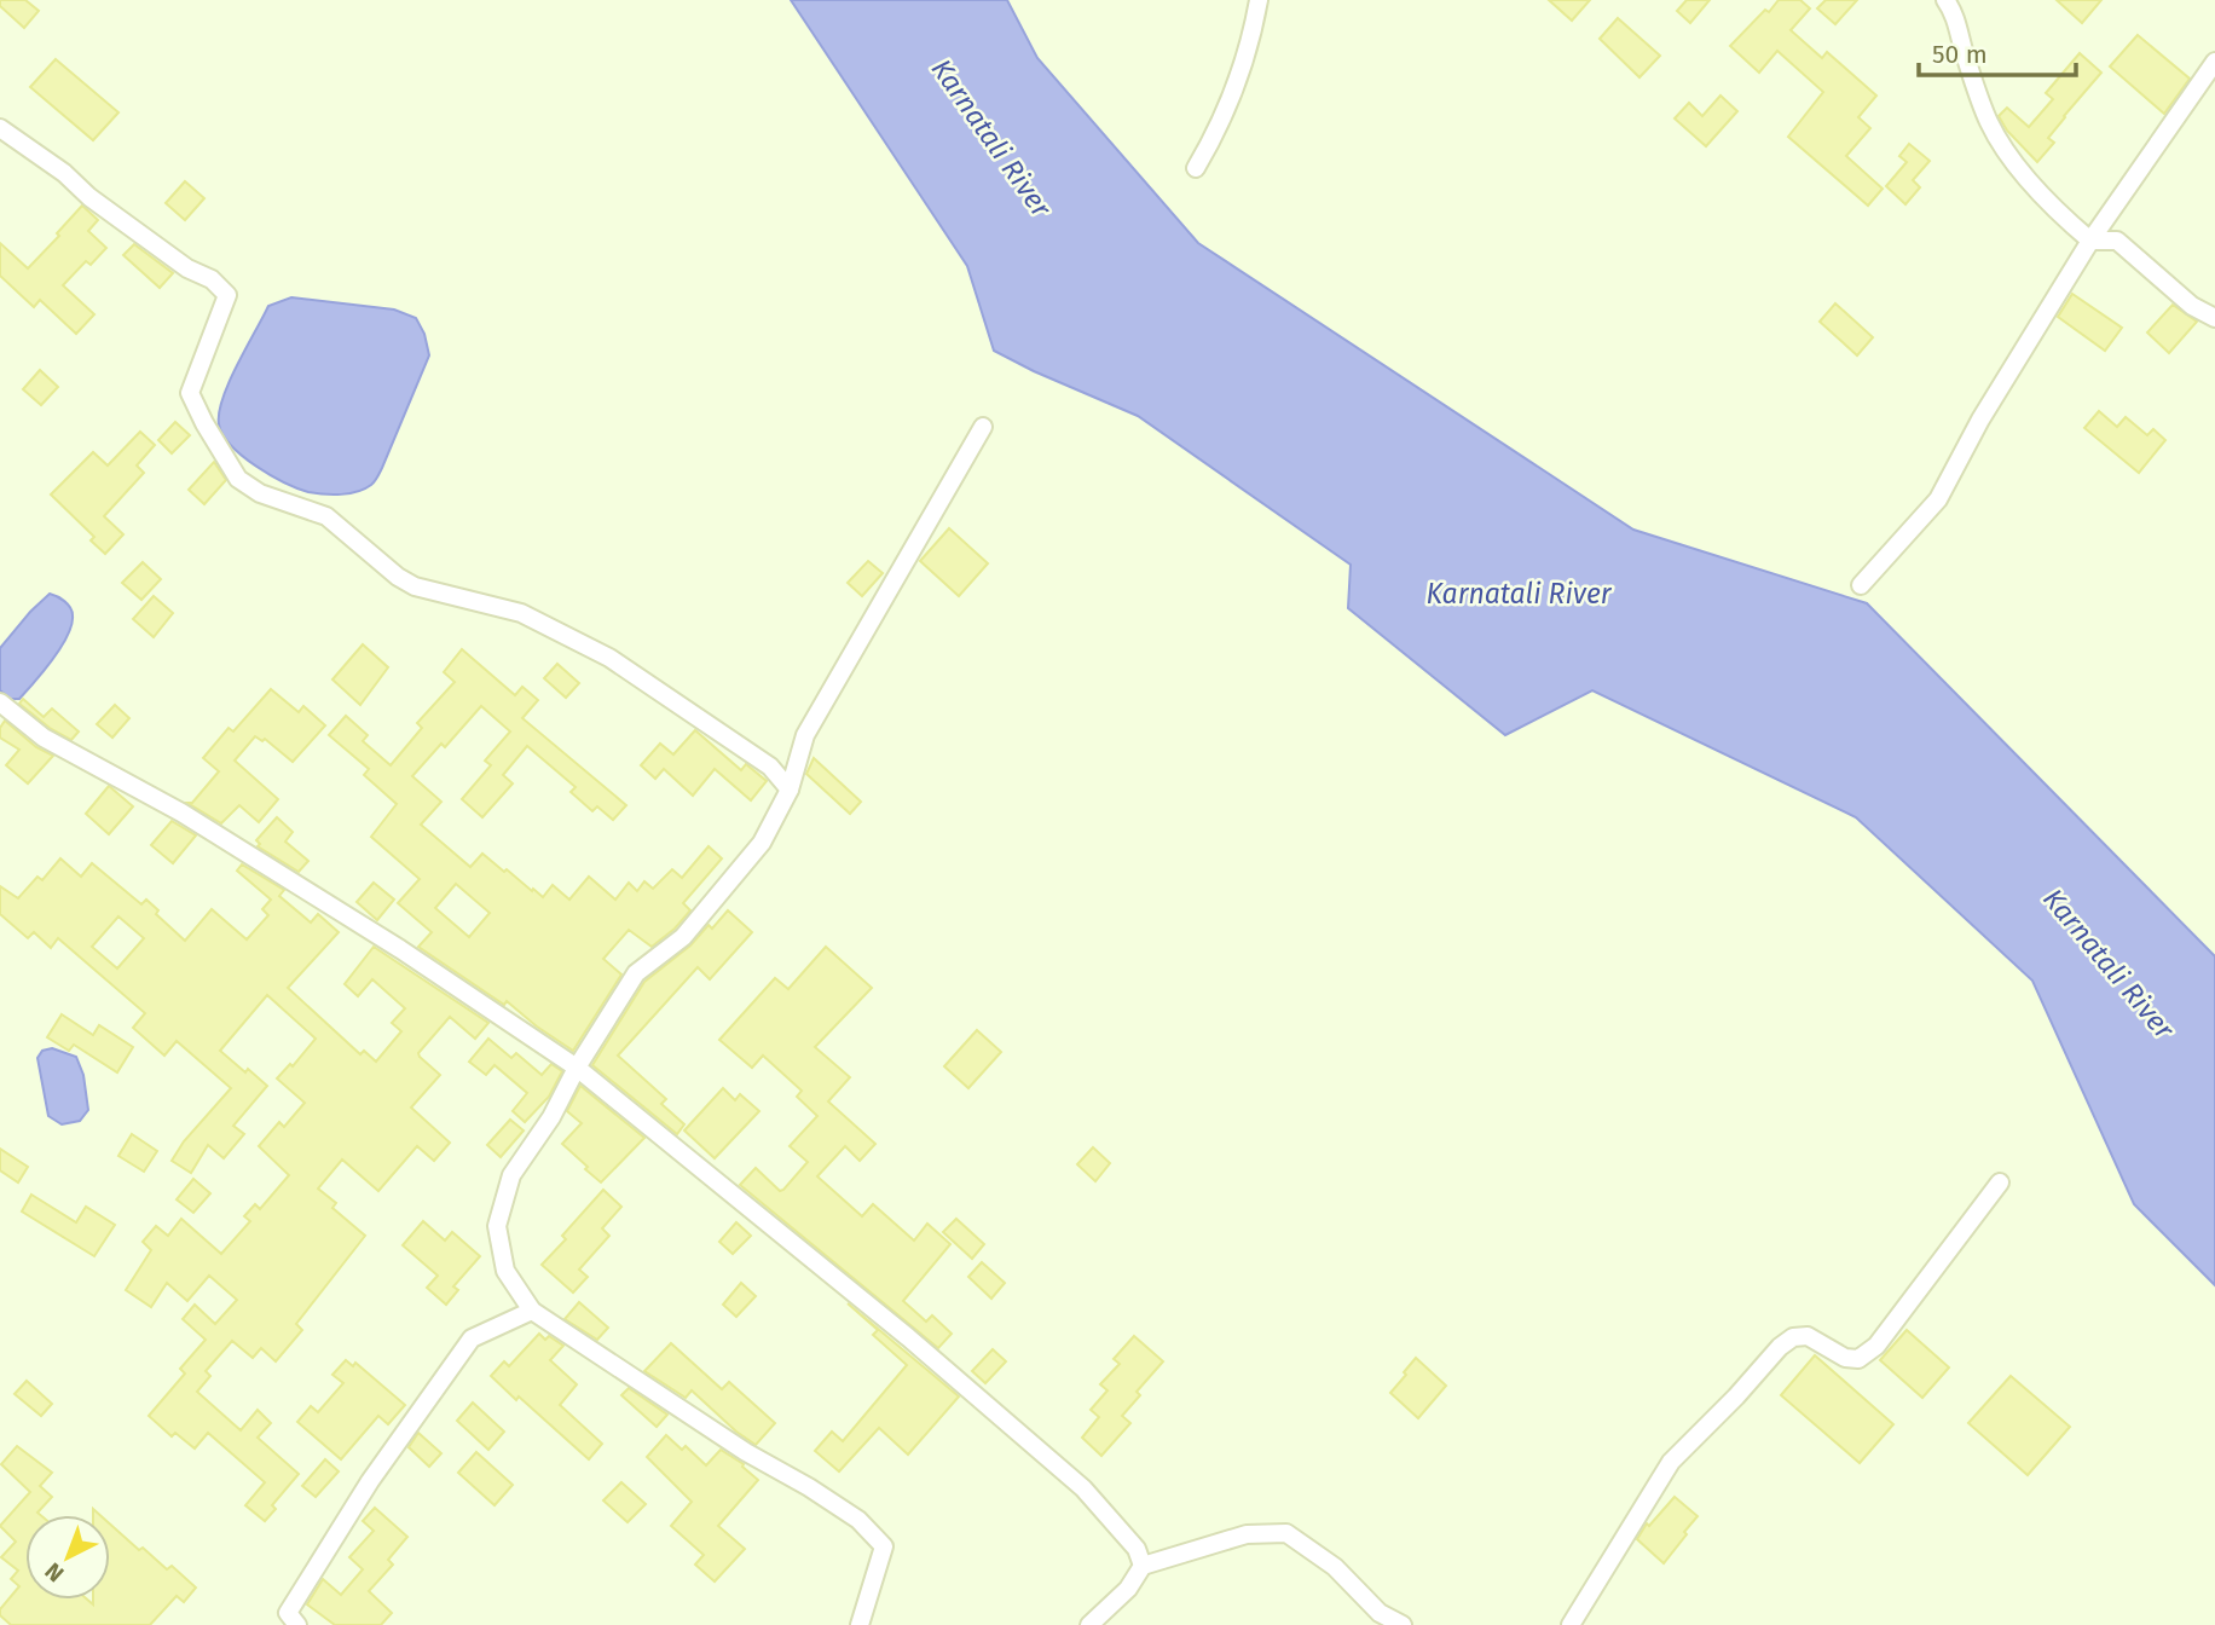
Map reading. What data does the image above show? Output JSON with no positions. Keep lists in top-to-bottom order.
{
  "water": ["Karnatali River"],
  "scale_bar": "50 m",
  "north": "bottom left"
}
